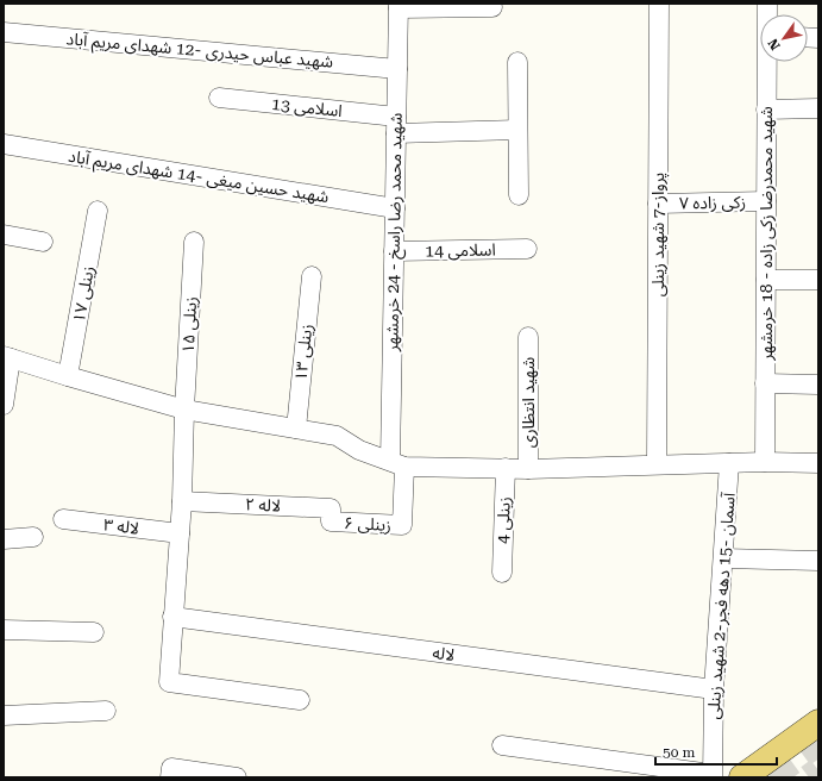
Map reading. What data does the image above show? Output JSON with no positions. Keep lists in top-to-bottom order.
{
  "streets": {
    "street": [
      "شهید عباس حیدری -12 شهدای مریم آباد",
      "اسلامی 13",
      "شهید حسین میغی -14 شهدای مریم آباد",
      "زکی زاده ۷",
      "شهید محمد رضا راسخ - 24 خرمشهر",
      "شهید محمدرضا زکی زاده - 18 خرمشهر",
      "پرواز-7 شهید زینلی",
      "اسلامی 14",
      "زینلی ۱۷",
      "زینلی ۱۵",
      "زینلی ۱۳",
      "شهید انتظاری",
      "لاله ۲",
      "زینلی 4",
      "زینلی ۶",
      "لاله ۳",
      "آسمان -15 دهه فجر-2 شهید زینلی",
      "لاله"
    ]
  },
  "crossings": [
    ["شهید عباس حیدری -12 شهدای مریم آباد", "شهید محمد رضا راسخ - 24 خرمشهر"],
    ["اسلامی 13", "شهید محمد رضا راسخ - 24 خرمشهر"],
    ["شهید حسین میغی -14 شهدای مریم آباد", "شهید محمد رضا راسخ - 24 خرمشهر"],
    ["زکی زاده ۷", "شهید محمدرضا زکی زاده - 18 خرمشهر"],
    ["زکی زاده ۷", "پرواز-7 شهید زینلی"],
    ["شهید محمد رضا راسخ - 24 خرمشهر", "اسلامی 14"],
    ["شهید محمد رضا راسخ - 24 خرمشهر", "زینلی ۶"],
    ["لاله ۲", "زینلی ۶"],
    ["آسمان -15 دهه فجر-2 شهید زینلی", "لاله"]
  ],
  "scale_bar": "50 m",
  "north": "bottom left"
}
